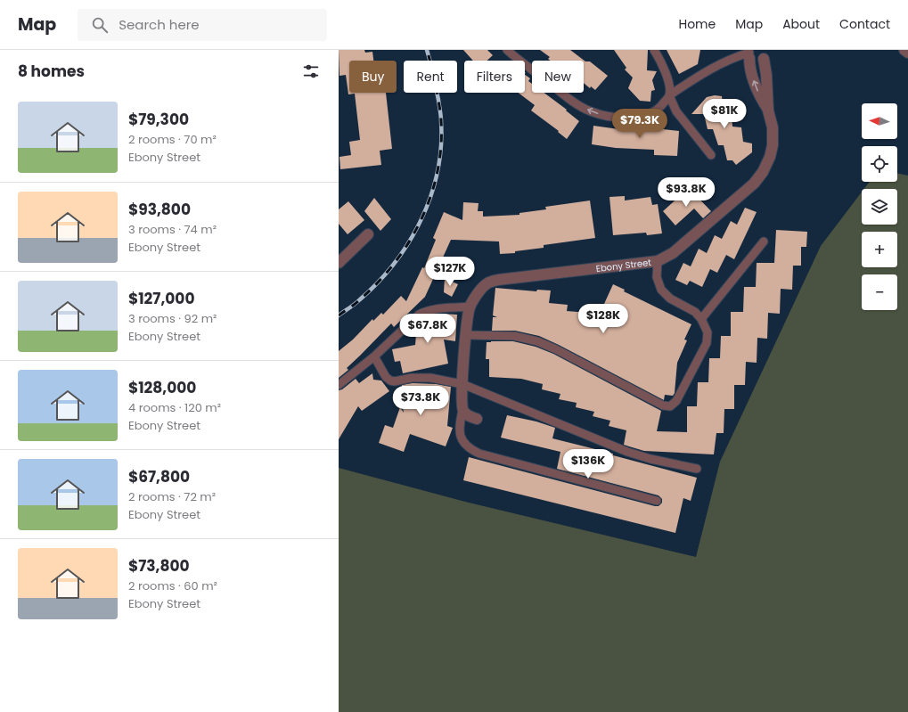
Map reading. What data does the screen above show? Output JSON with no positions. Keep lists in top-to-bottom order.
{
  "streets": {
    "street": ["Ebony Street"]
  },
  "north": "left",
  "page": {
    "header": "Map",
    "search": "Search here",
    "nav": [
      "Home",
      "Map",
      "About",
      "Contact"
    ],
    "heading": "8 homes",
    "chip": [
      "Buy",
      "Rent",
      "Filters",
      "New"
    ],
    "list": [
      {
        "name": "$79,300",
        "note": "2 rooms · 70 m² · Ebony Street"
      },
      {
        "name": "$93,800",
        "note": "3 rooms · 74 m² · Ebony Street"
      },
      {
        "name": "$127,000",
        "note": "3 rooms · 92 m² · Ebony Street"
      },
      {
        "name": "$128,000",
        "note": "4 rooms · 120 m² · Ebony Street"
      },
      {
        "name": "$67,800",
        "note": "2 rooms · 72 m² · Ebony Street"
      },
      {
        "name": "$73,800",
        "note": "2 rooms · 60 m² · Ebony Street"
      }
    ],
    "price": [
      "$81K",
      "$79.3K",
      "$93.8K",
      "$127K",
      "$128K",
      "$67.8K",
      "$73.8K",
      "$136K"
    ],
    "map_buttons": ["+", "−"]
  }
}
